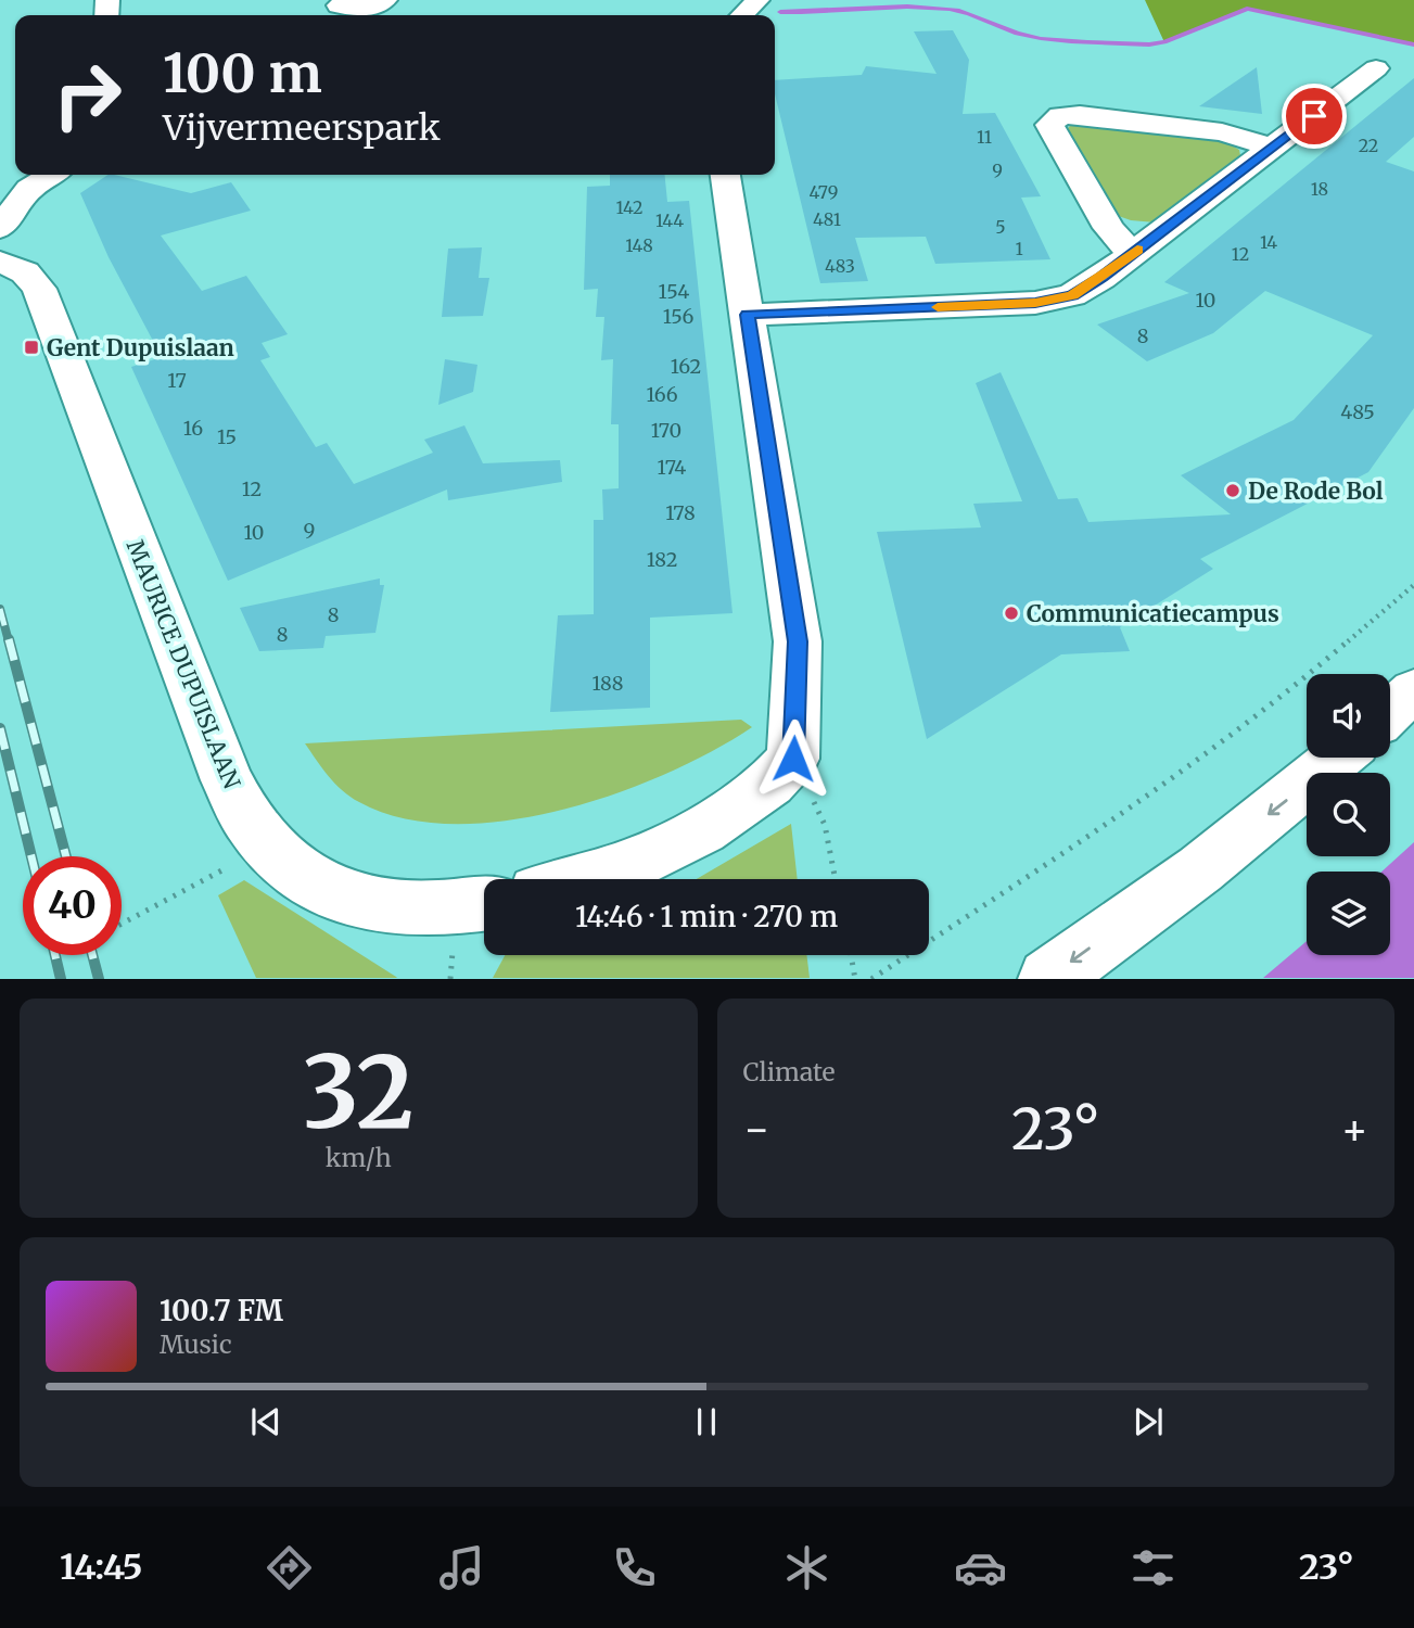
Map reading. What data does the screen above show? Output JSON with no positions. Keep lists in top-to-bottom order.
{
  "streets": {
    "main road": ["MAURICE DUPUISLAAN"]
  },
  "places": {
    "transit": ["Gent Dupuislaan"],
    "other": ["De Rode Bol", "Communicatiecampus"]
  },
  "house_numbers": [
    "11",
    "22",
    "9",
    "18",
    "479",
    "142",
    "481",
    "144",
    "5",
    "14",
    "148",
    "1",
    "12",
    "483",
    "154",
    "10",
    "156",
    "8",
    "162",
    "17",
    "166",
    "485",
    "16",
    "170",
    "15",
    "174",
    "12",
    "178",
    "9",
    "10",
    "182",
    "8",
    "8",
    "188"
  ],
  "page": {
    "turn": ["100 m", "Vijvermeerspark"],
    "limit": "40",
    "trip": "14:46 · 1 min · 270 m",
    "tile": [
      ["32", "km/h"],
      "Climate"
    ],
    "heat": ["−", "23°", "+"],
    "song": ["100.7 FM", "Music"],
    "tabs": ["14:45", "23°"]
  }
}
